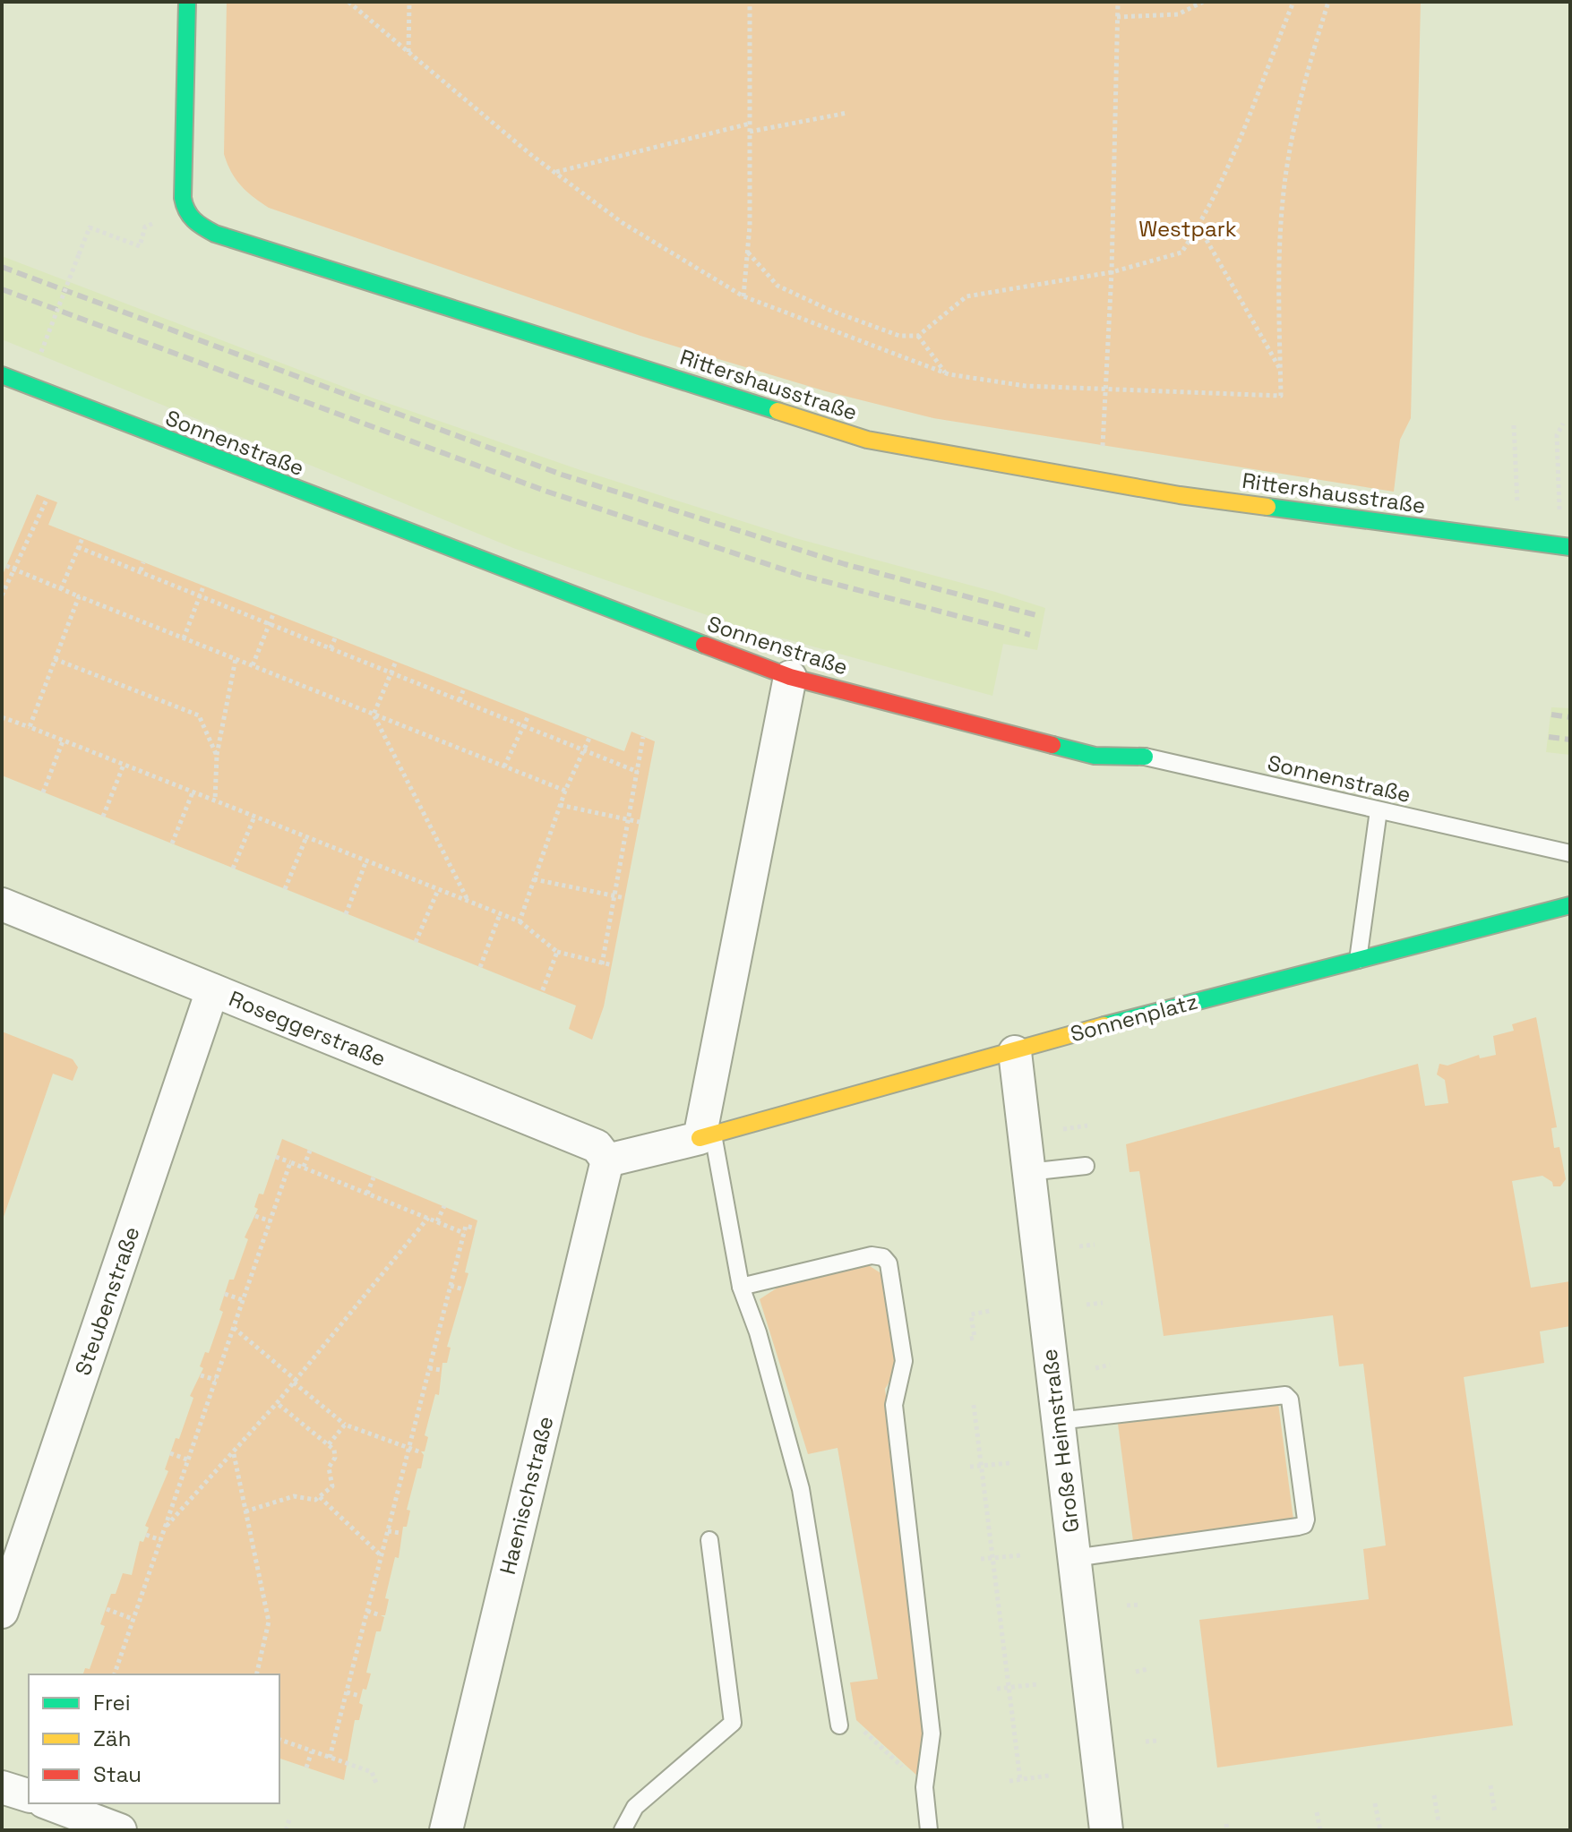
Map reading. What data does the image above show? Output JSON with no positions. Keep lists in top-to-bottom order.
{
  "streets": {
    "street": [
      "Rittershausstraße",
      "Sonnenstraße",
      "Sonnenplatz",
      "Roseggerstraße",
      "Steubenstraße",
      "Große Heimstraße",
      "Haenischstraße"
    ]
  },
  "crossings": [
    ["Sonnenplatz", "Roseggerstraße"],
    ["Sonnenplatz", "Große Heimstraße"],
    ["Sonnenplatz", "Haenischstraße"],
    ["Roseggerstraße", "Steubenstraße"],
    ["Roseggerstraße", "Haenischstraße"]
  ],
  "parks": ["Westpark"],
  "legend": ["Frei", "Zäh", "Stau"]
}
